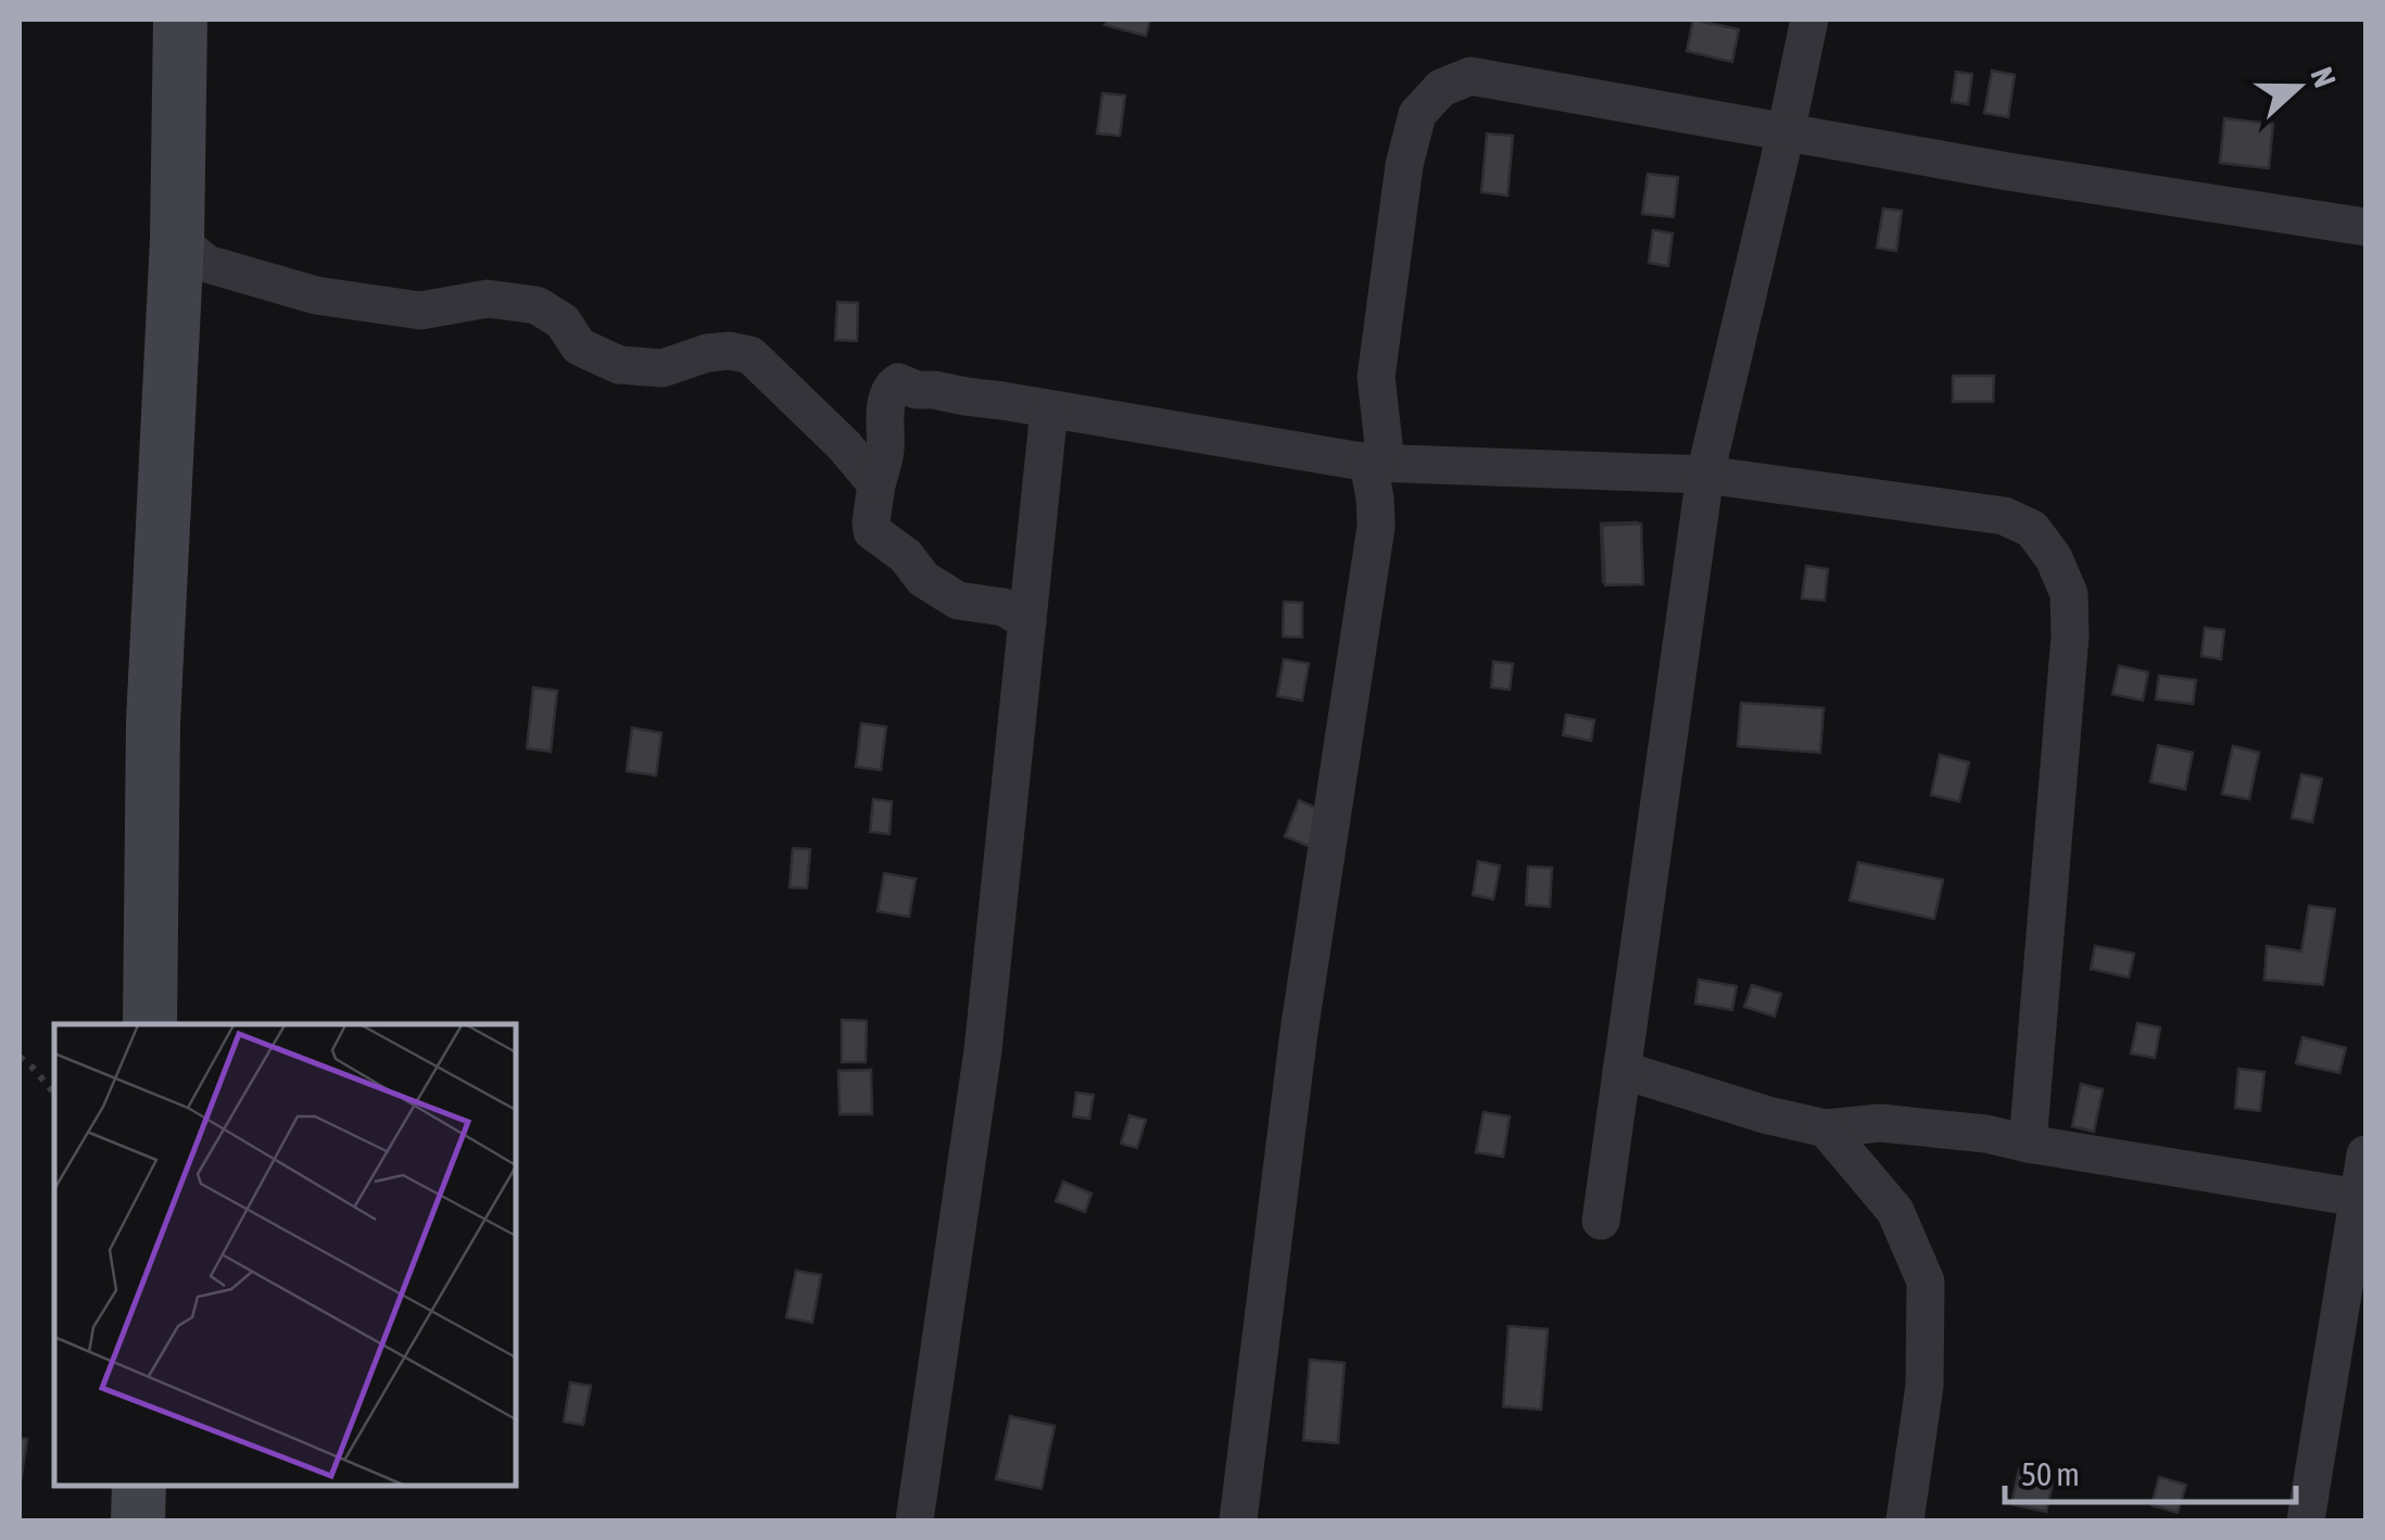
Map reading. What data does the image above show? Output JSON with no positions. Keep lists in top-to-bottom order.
{
  "scale_bar": "50 m",
  "north": "right"
}
